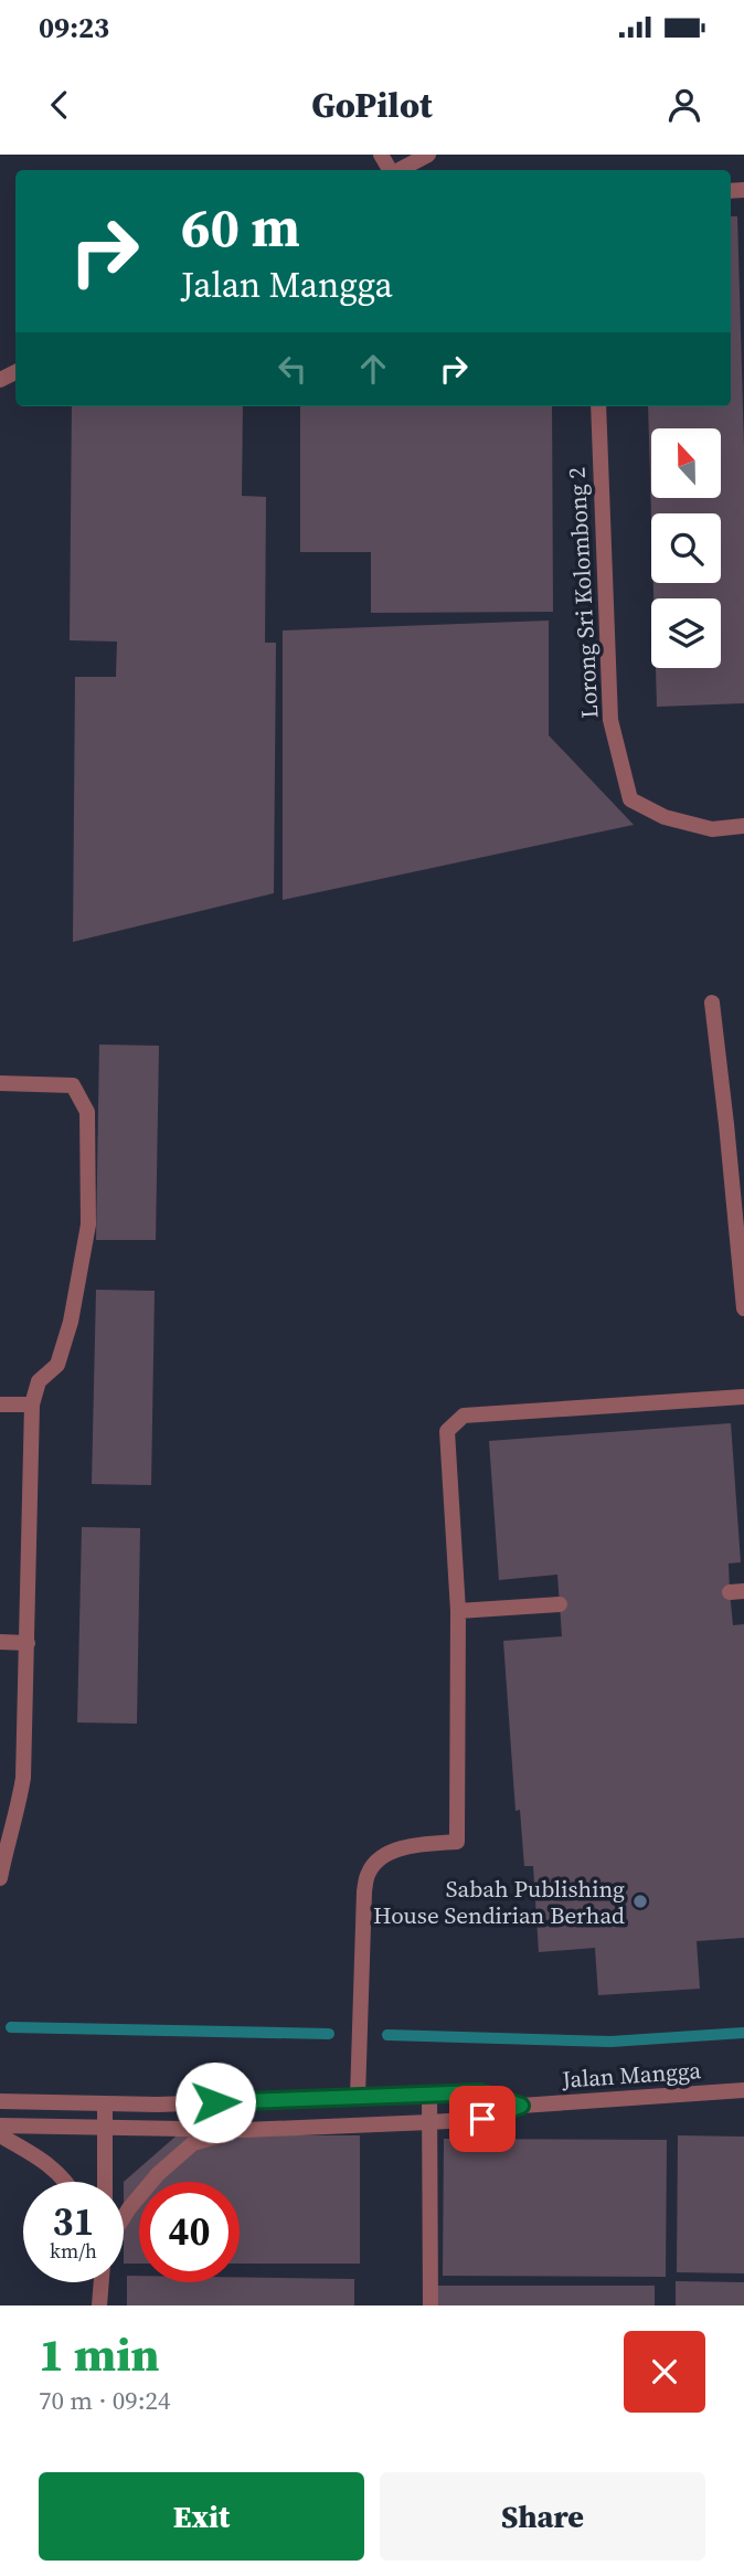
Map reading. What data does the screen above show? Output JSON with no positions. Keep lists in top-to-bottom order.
{
  "streets": {
    "street": ["Lorong Sri Kolombong 2", "Jalan Mangga"]
  },
  "places": ["Sabah Publishing House Sendirian Berhad"],
  "north": "top",
  "page": {
    "status": "09:23",
    "header": "GoPilot",
    "turn": ["60 m", "Jalan Mangga"],
    "speed": "31 km/h",
    "limit": "40",
    "heading": ["1 min", "70 m · 09:24"],
    "buttons": ["Exit", "Share"]
  }
}
